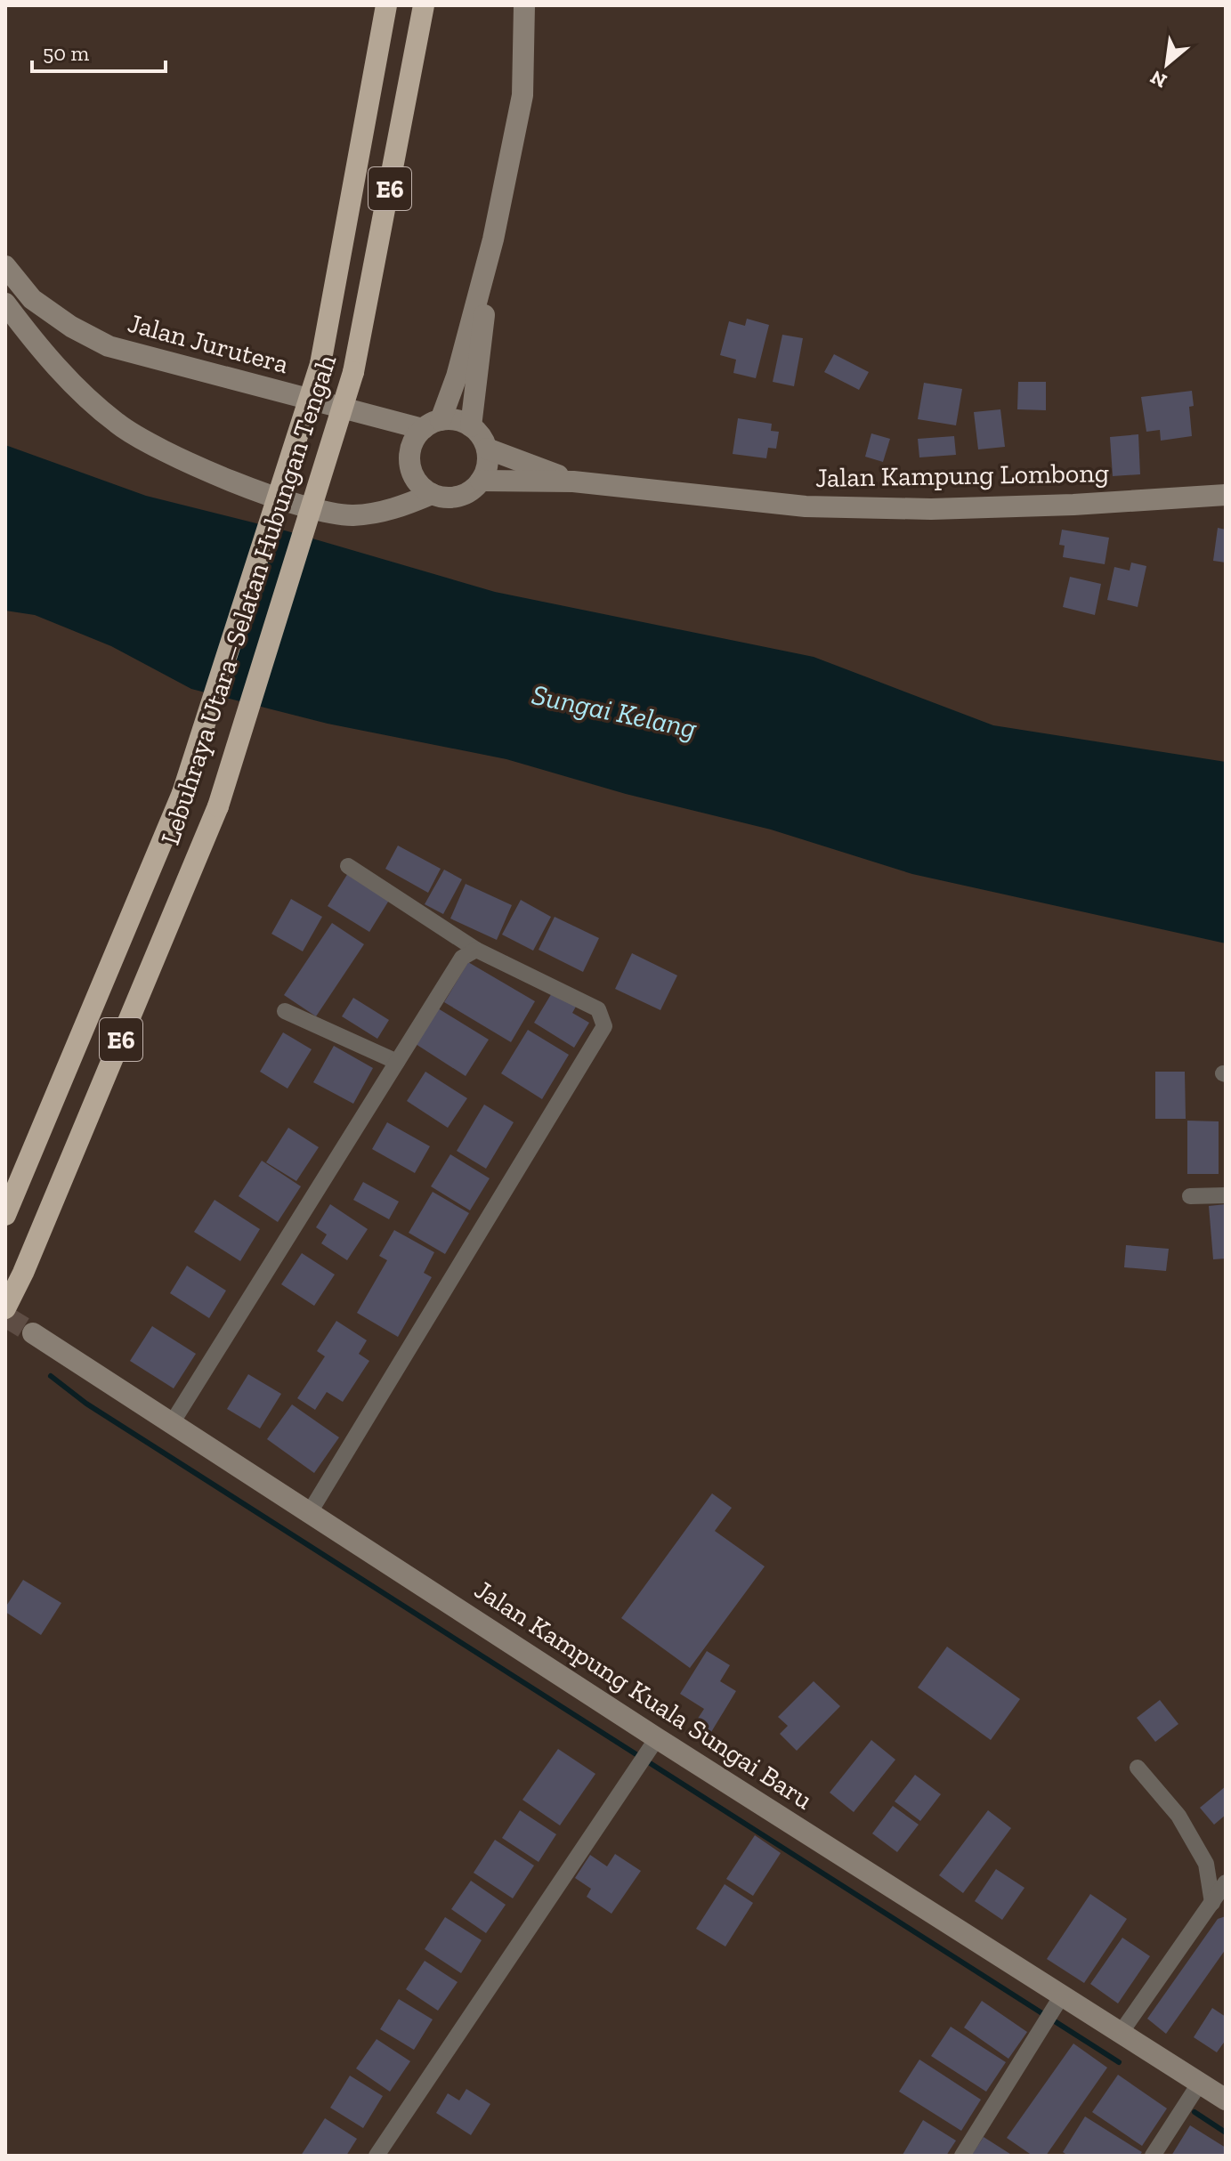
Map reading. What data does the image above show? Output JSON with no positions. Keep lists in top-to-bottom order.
{
  "streets": {
    "highway": ["E6", "Lebuhraya Utara–Selatan Hubungan Tengah"],
    "street": ["Jalan Jurutera", "Jalan Kampung Lombong", "Jalan Kampung Kuala Sungai Baru"]
  },
  "water": ["Sungai Kelang"],
  "scale_bar": "50 m",
  "north": "bottom left"
}
